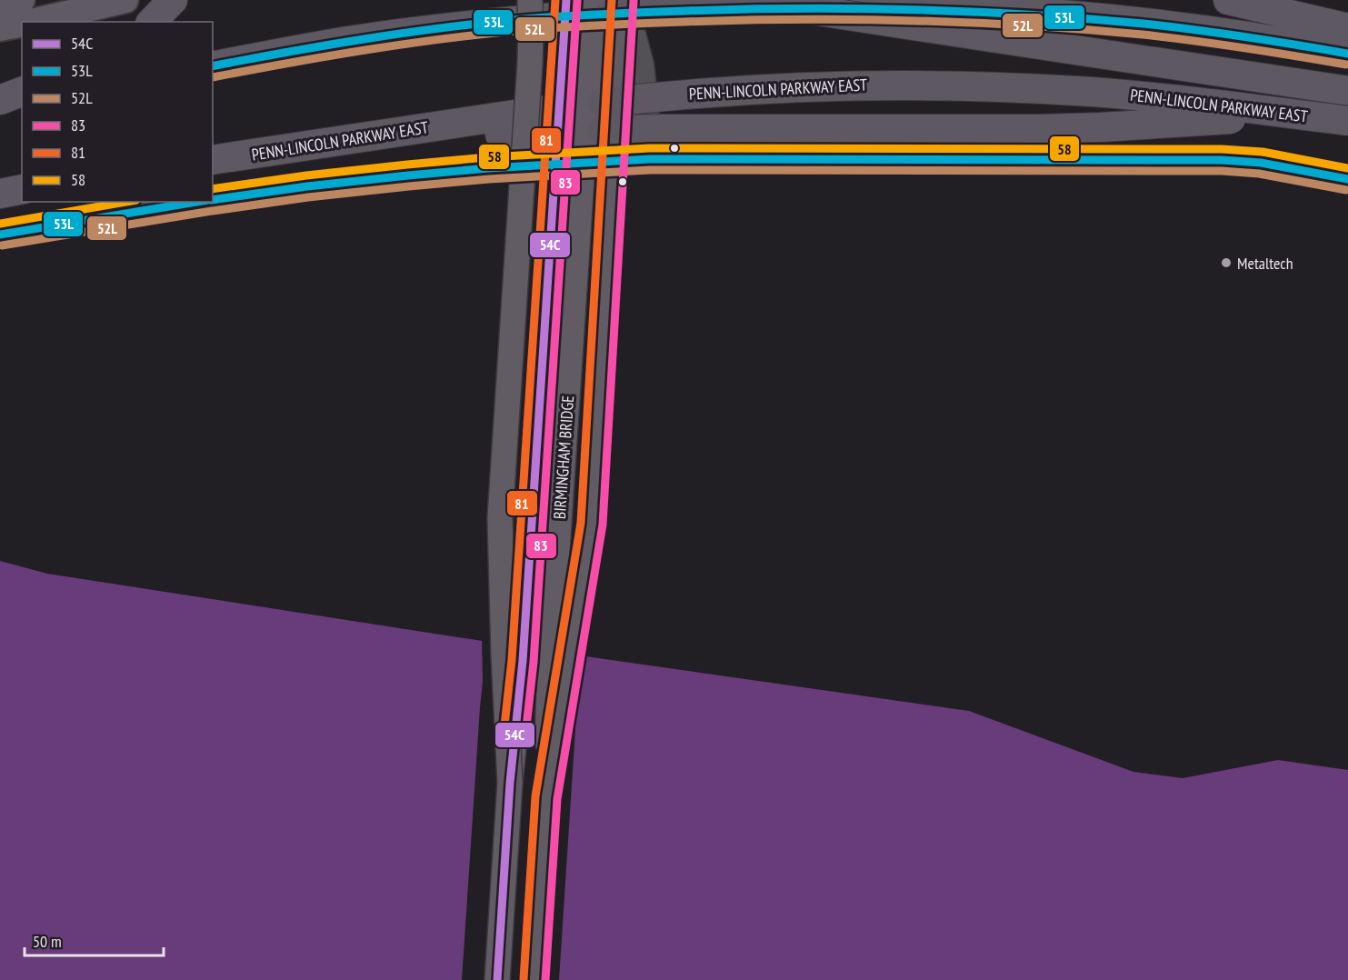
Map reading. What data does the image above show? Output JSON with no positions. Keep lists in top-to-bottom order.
{
  "streets": {
    "highway": ["PENN-LINCOLN PARKWAY EAST"],
    "main road": ["BIRMINGHAM BRIDGE"]
  },
  "places": ["Metaltech"],
  "lines": [
    "transit line 54C",
    "transit line 81",
    "transit line 83",
    "transit line 53L",
    "transit line 52L",
    "transit line 58"
  ],
  "legend": [
    "54C",
    "53L",
    "52L",
    "83",
    "81",
    "58"
  ],
  "scale_bar": "50 m"
}
